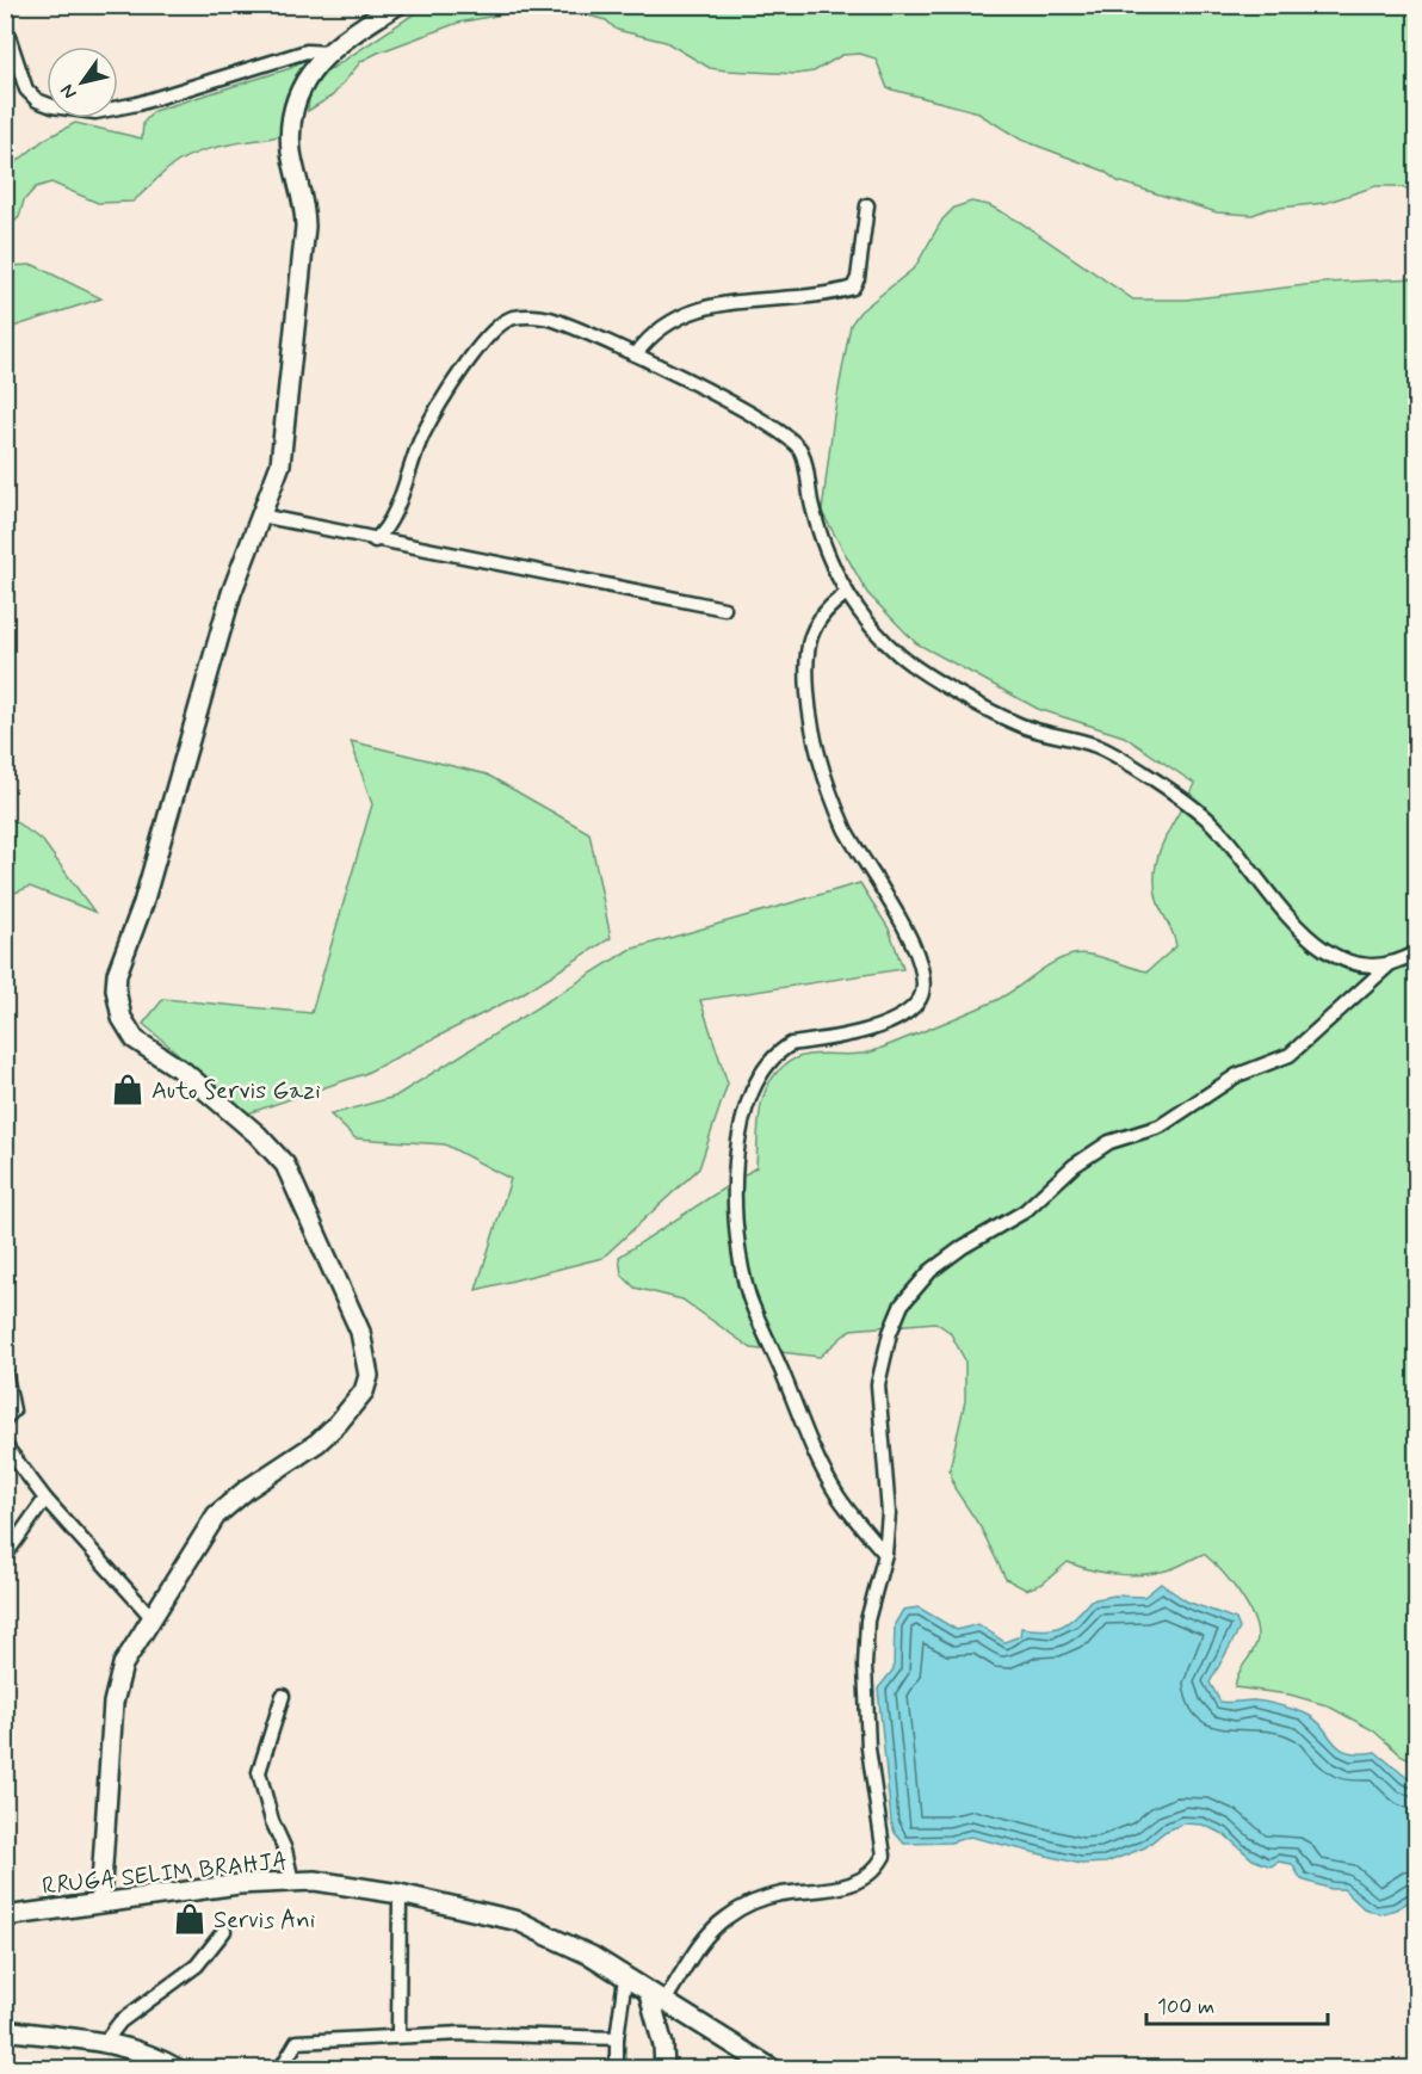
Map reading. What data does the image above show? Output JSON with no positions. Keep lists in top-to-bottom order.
{
  "streets": {
    "street": ["RRUGA SELIM BRAHJA"]
  },
  "places": {
    "shop": ["Auto Servis Gazi", "Servis Ani"]
  },
  "scale_bar": "100 m",
  "north": "bottom left"
}
